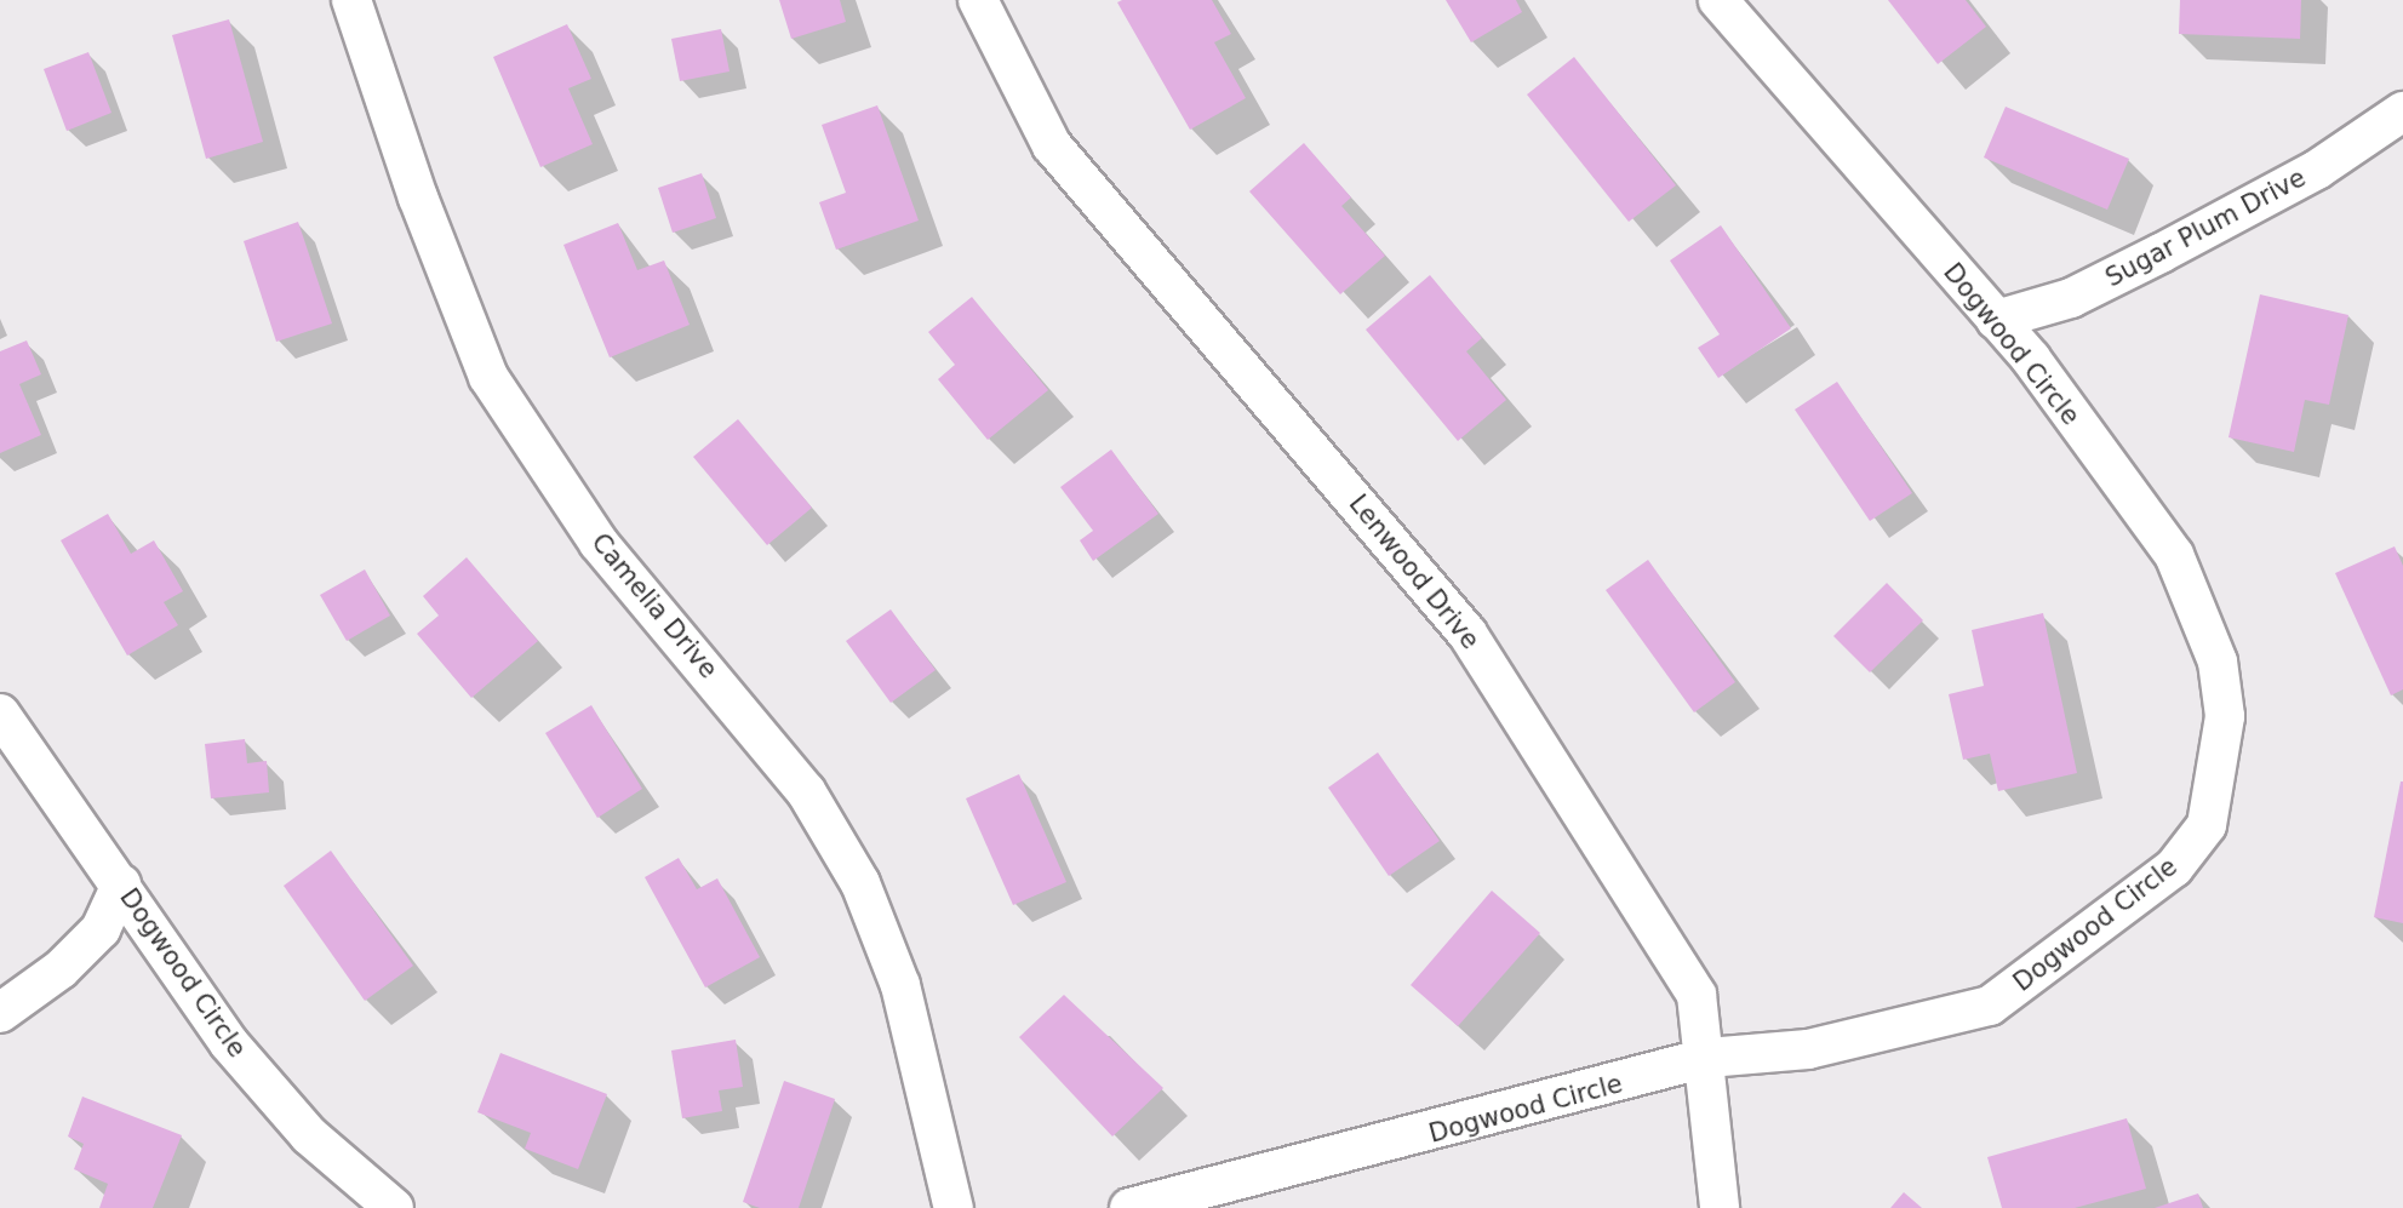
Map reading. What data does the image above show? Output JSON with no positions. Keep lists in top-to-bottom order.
{
  "streets": {
    "street": [
      "Sugar Plum Drive",
      "Dogwood Circle",
      "Lenwood Drive",
      "Camelia Drive"
    ]
  },
  "crossings": [
    ["Sugar Plum Drive", "Dogwood Circle"],
    ["Dogwood Circle", "Lenwood Drive"]
  ]
}
